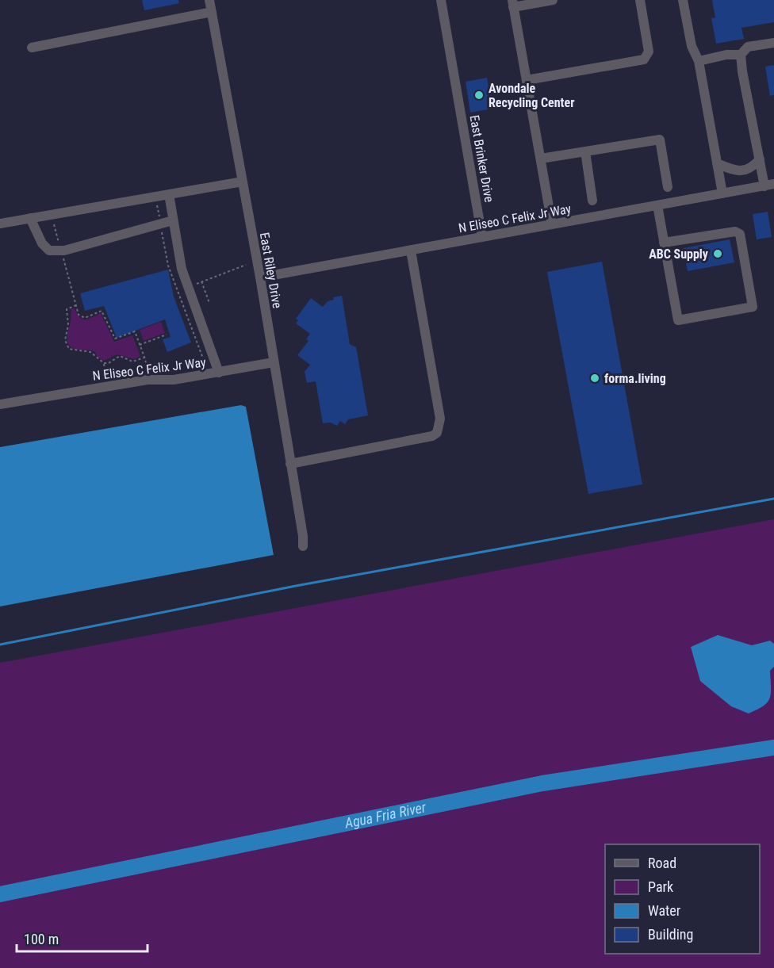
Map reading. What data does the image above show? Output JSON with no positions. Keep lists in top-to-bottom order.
{
  "streets": {
    "street": ["East Brinker Drive", "N Eliseo C Felix Jr Way", "East Riley Drive"]
  },
  "crossings": [
    ["East Brinker Drive", "N Eliseo C Felix Jr Way"],
    ["N Eliseo C Felix Jr Way", "East Riley Drive"]
  ],
  "water": ["Agua Fria River"],
  "places": ["Avondale Recycling Center", "ABC Supply", "forma.living"],
  "legend": [
    "Road",
    "Park",
    "Water",
    "Building"
  ],
  "scale_bar": "100 m"
}
